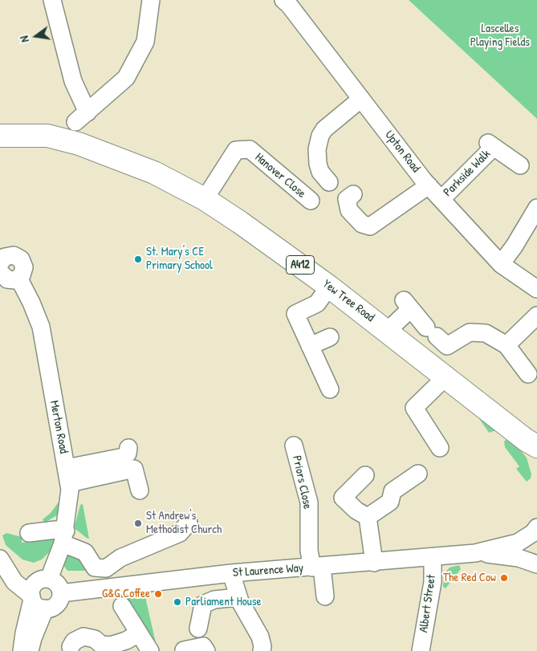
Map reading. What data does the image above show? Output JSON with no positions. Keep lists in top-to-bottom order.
{
  "streets": {
    "main road": ["A412", "Yew Tree Road"],
    "street": [
      "Upton Road",
      "Parkside Walk",
      "Hanover Close",
      "Merton Road",
      "Priors Close",
      "St Laurence Way",
      "Albert Street"
    ]
  },
  "crossings": [
    ["Upton Road", "Parkside Walk"],
    ["Hanover Close", "Yew Tree Road"],
    ["Merton Road", "St Laurence Way"],
    ["Priors Close", "St Laurence Way"],
    ["St Laurence Way", "Albert Street"]
  ],
  "parks": ["Lascelles Playing Fields"],
  "places": [
    "St. Mary's CE Primary School",
    "St Andrew's Methodist Church",
    "The Red Cow",
    "G&G Coffee",
    "Parliament House"
  ],
  "north": "left"
}
